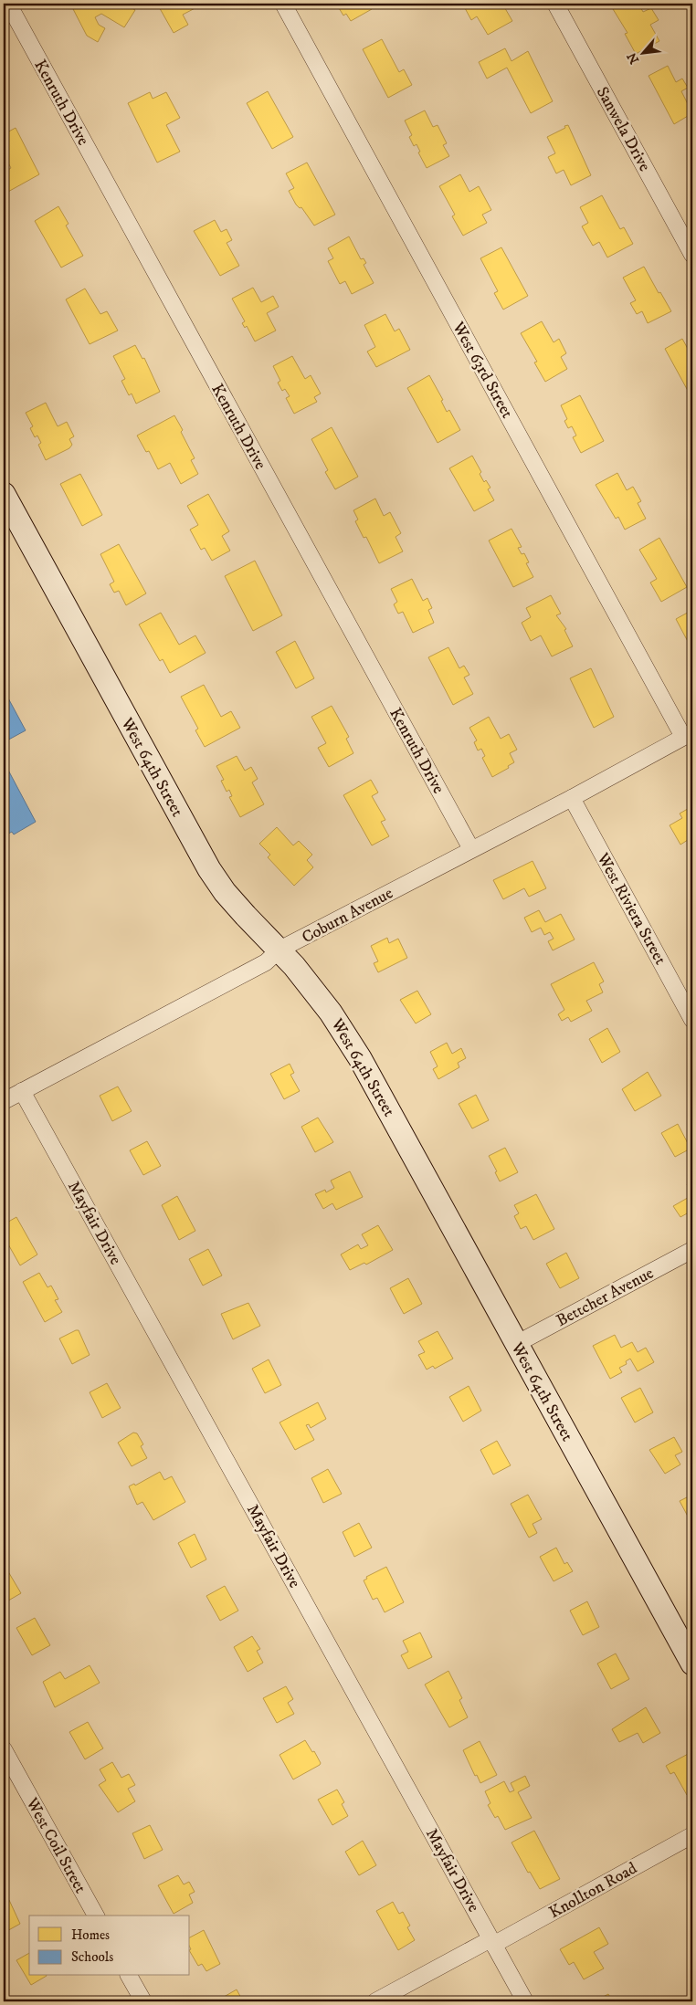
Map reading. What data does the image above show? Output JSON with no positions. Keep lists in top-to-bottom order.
{
  "streets": {
    "street": [
      "Kenruth Drive",
      "Sanwela Drive",
      "West 63rd Street",
      "West 64th Street",
      "West Riviera Street",
      "Coburn Avenue",
      "Mayfair Drive",
      "Bettcher Avenue",
      "West Coil Street",
      "Knollton Road"
    ]
  },
  "crossings": [
    ["Kenruth Drive", "Coburn Avenue"],
    ["West 63rd Street", "Coburn Avenue"],
    ["West 64th Street", "Coburn Avenue"],
    ["West 64th Street", "Bettcher Avenue"],
    ["West Riviera Street", "Coburn Avenue"],
    ["Coburn Avenue", "Mayfair Drive"],
    ["Mayfair Drive", "Knollton Road"]
  ],
  "legend": ["Homes", "Schools"],
  "north": "bottom left"
}
